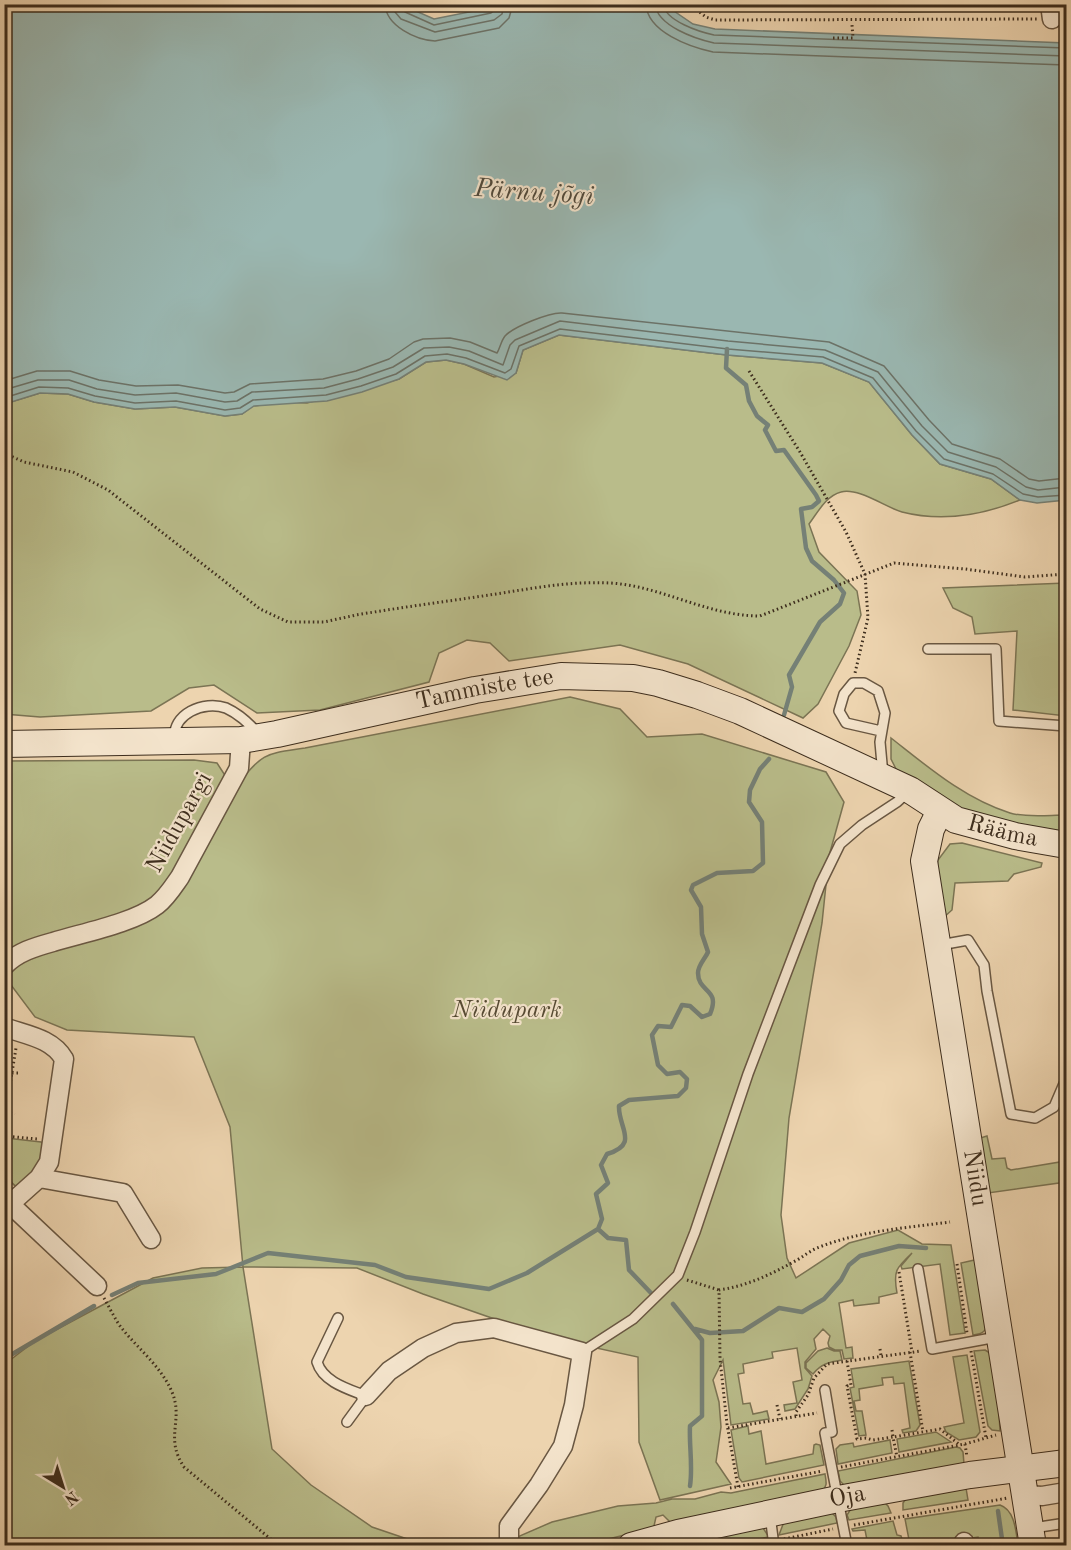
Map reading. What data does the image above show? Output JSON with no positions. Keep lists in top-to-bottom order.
{
  "streets": {
    "street": [
      "Tammiste tee",
      "Niidupargi",
      "Rääma",
      "Niidu",
      "Oja"
    ]
  },
  "crossings": [
    ["Tammiste tee", "Niidupargi"],
    ["Tammiste tee", "Rääma"],
    ["Tammiste tee", "Niidu"],
    ["Rääma", "Niidu"],
    ["Niidu", "Oja"]
  ],
  "water": ["Pärnu jõgi"],
  "parks": ["Niidupark"],
  "north": "bottom right"
}
